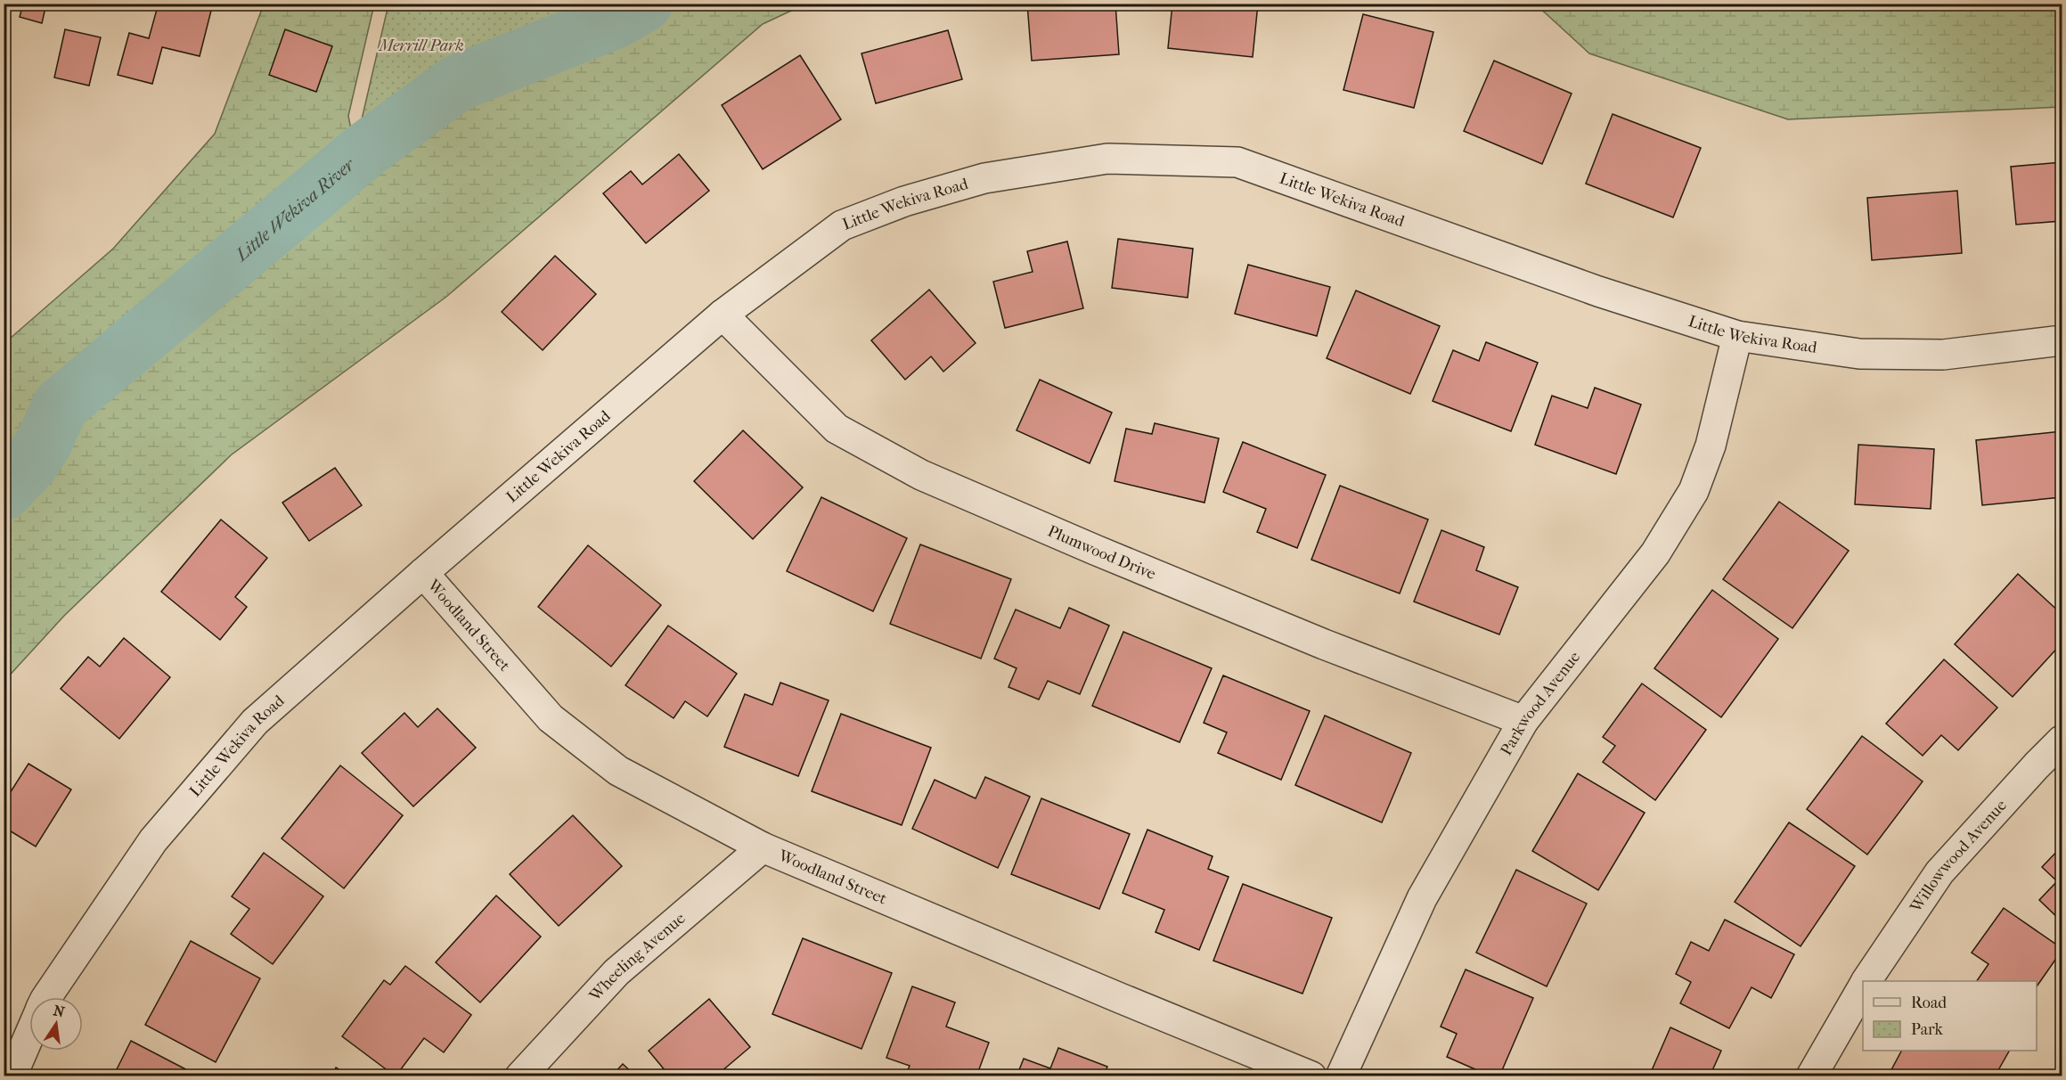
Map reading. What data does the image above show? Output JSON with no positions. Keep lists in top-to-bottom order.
{
  "streets": {
    "street": [
      "Little Wekiva Road",
      "Plumwood Drive",
      "Woodland Street",
      "Parkwood Avenue",
      "Willowwood Avenue",
      "Wheeling Avenue"
    ]
  },
  "crossings": [
    ["Little Wekiva Road", "Plumwood Drive"],
    ["Little Wekiva Road", "Woodland Street"],
    ["Little Wekiva Road", "Parkwood Avenue"],
    ["Plumwood Drive", "Parkwood Avenue"],
    ["Woodland Street", "Wheeling Avenue"]
  ],
  "water": ["Little Wekiva River"],
  "parks": ["Merrill Park"],
  "legend": ["Road", "Park"],
  "north": "top"
}
